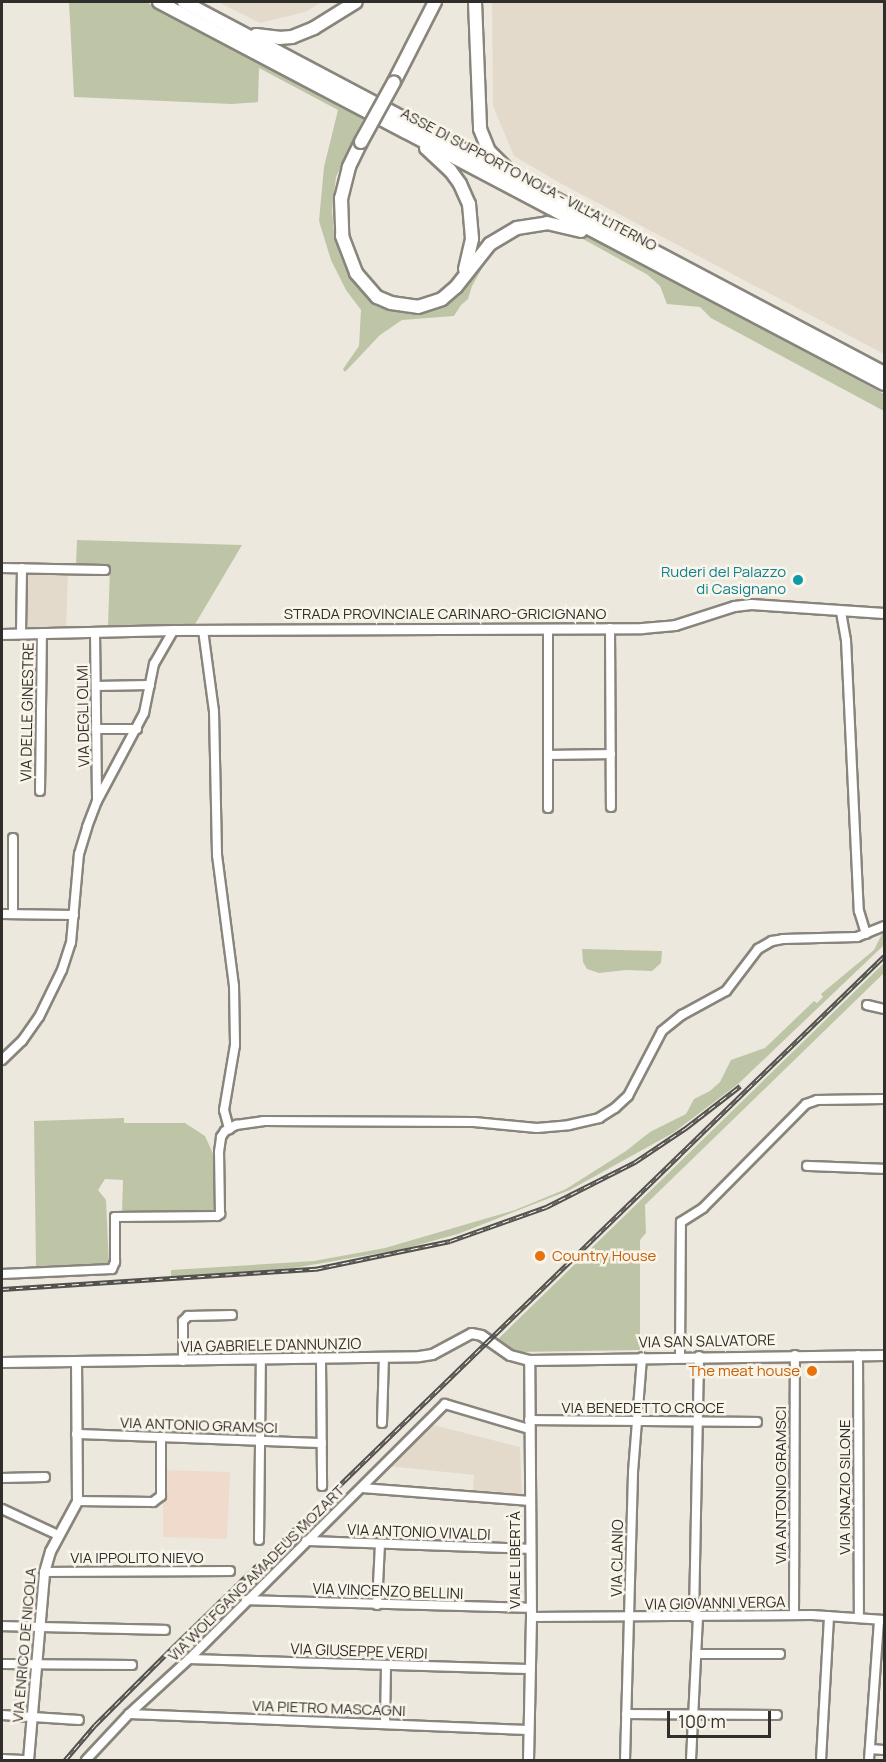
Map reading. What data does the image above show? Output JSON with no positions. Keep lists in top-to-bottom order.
{
  "streets": {
    "highway": ["ASSE DI SUPPORTO NOLA - VILLA LITERNO"],
    "street": [
      "STRADA PROVINCIALE CARINARO-GRICIGNANO",
      "VIA DELLE GINESTRE",
      "VIA DEGLI OLMI",
      "VIA SAN SALVATORE",
      "VIA GABRIELE D'ANNUNZIO",
      "VIA BENEDETTO CROCE",
      "VIA ANTONIO GRAMSCI",
      "VIA IGNAZIO SILONE",
      "VIA ANTONIO VIVALDI",
      "VIA IPPOLITO NIEVO",
      "VIA CLANIO",
      "VIALE LIBERTÀ",
      "VIA WOLFGANG AMADEUS MOZART",
      "VIA VINCENZO BELLINI",
      "VIA GIOVANNI VERGA",
      "VIA ENRICO DE NICOLA",
      "VIA GIUSEPPE VERDI",
      "VIA PIETRO MASCAGNI"
    ]
  },
  "crossings": [
    ["STRADA PROVINCIALE CARINARO-GRICIGNANO", "VIA DELLE GINESTRE"],
    ["STRADA PROVINCIALE CARINARO-GRICIGNANO", "VIA DEGLI OLMI"],
    ["VIA SAN SALVATORE", "VIA GABRIELE D'ANNUNZIO"],
    ["VIA SAN SALVATORE", "VIA ANTONIO GRAMSCI"],
    ["VIA SAN SALVATORE", "VIA IGNAZIO SILONE"],
    ["VIA SAN SALVATORE", "VIA CLANIO"],
    ["VIA SAN SALVATORE", "VIALE LIBERTÀ"],
    ["VIA GABRIELE D'ANNUNZIO", "VIALE LIBERTÀ"],
    ["VIA BENEDETTO CROCE", "VIA CLANIO"],
    ["VIA BENEDETTO CROCE", "VIALE LIBERTÀ"],
    ["VIA BENEDETTO CROCE", "VIA WOLFGANG AMADEUS MOZART"],
    ["VIA ANTONIO GRAMSCI", "VIA GIOVANNI VERGA"],
    ["VIA IGNAZIO SILONE", "VIA GIOVANNI VERGA"],
    ["VIA ANTONIO VIVALDI", "VIALE LIBERTÀ"],
    ["VIA ANTONIO VIVALDI", "VIA WOLFGANG AMADEUS MOZART"],
    ["VIA IPPOLITO NIEVO", "VIA ENRICO DE NICOLA"],
    ["VIA CLANIO", "VIA GIOVANNI VERGA"],
    ["VIALE LIBERTÀ", "VIA VINCENZO BELLINI"],
    ["VIALE LIBERTÀ", "VIA GIOVANNI VERGA"],
    ["VIALE LIBERTÀ", "VIA GIUSEPPE VERDI"],
    ["VIALE LIBERTÀ", "VIA PIETRO MASCAGNI"],
    ["VIA WOLFGANG AMADEUS MOZART", "VIA VINCENZO BELLINI"],
    ["VIA WOLFGANG AMADEUS MOZART", "VIA GIUSEPPE VERDI"],
    ["VIA WOLFGANG AMADEUS MOZART", "VIA PIETRO MASCAGNI"],
    ["VIA VINCENZO BELLINI", "VIA GIOVANNI VERGA"]
  ],
  "places": ["Ruderi del Palazzo di Casignano", "Country House", "The meat house"],
  "scale_bar": "100 m"
}
